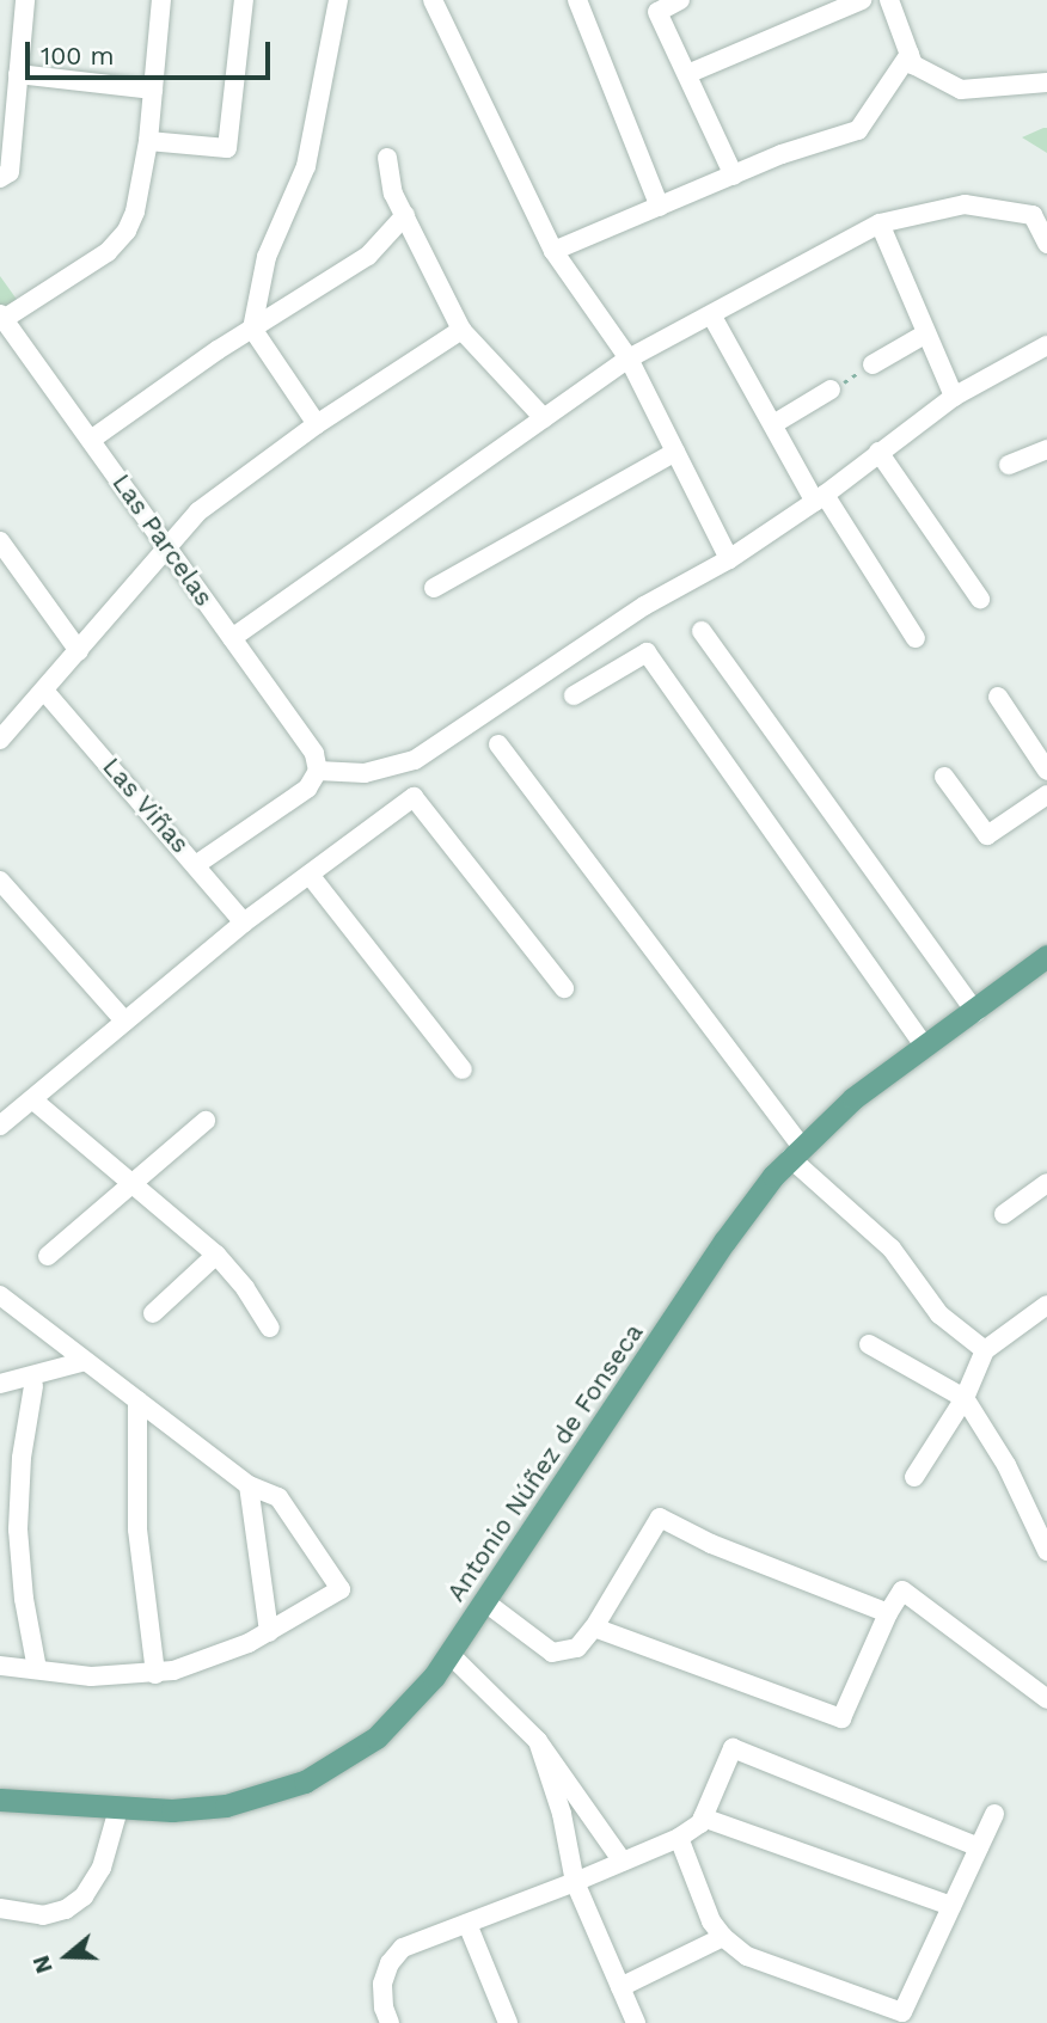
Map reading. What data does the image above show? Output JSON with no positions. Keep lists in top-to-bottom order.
{
  "streets": {
    "main road": ["Antonio Núñez de Fonseca"],
    "street": ["Las Parcelas", "Las Viñas"]
  },
  "scale_bar": "100 m",
  "north": "left"
}
